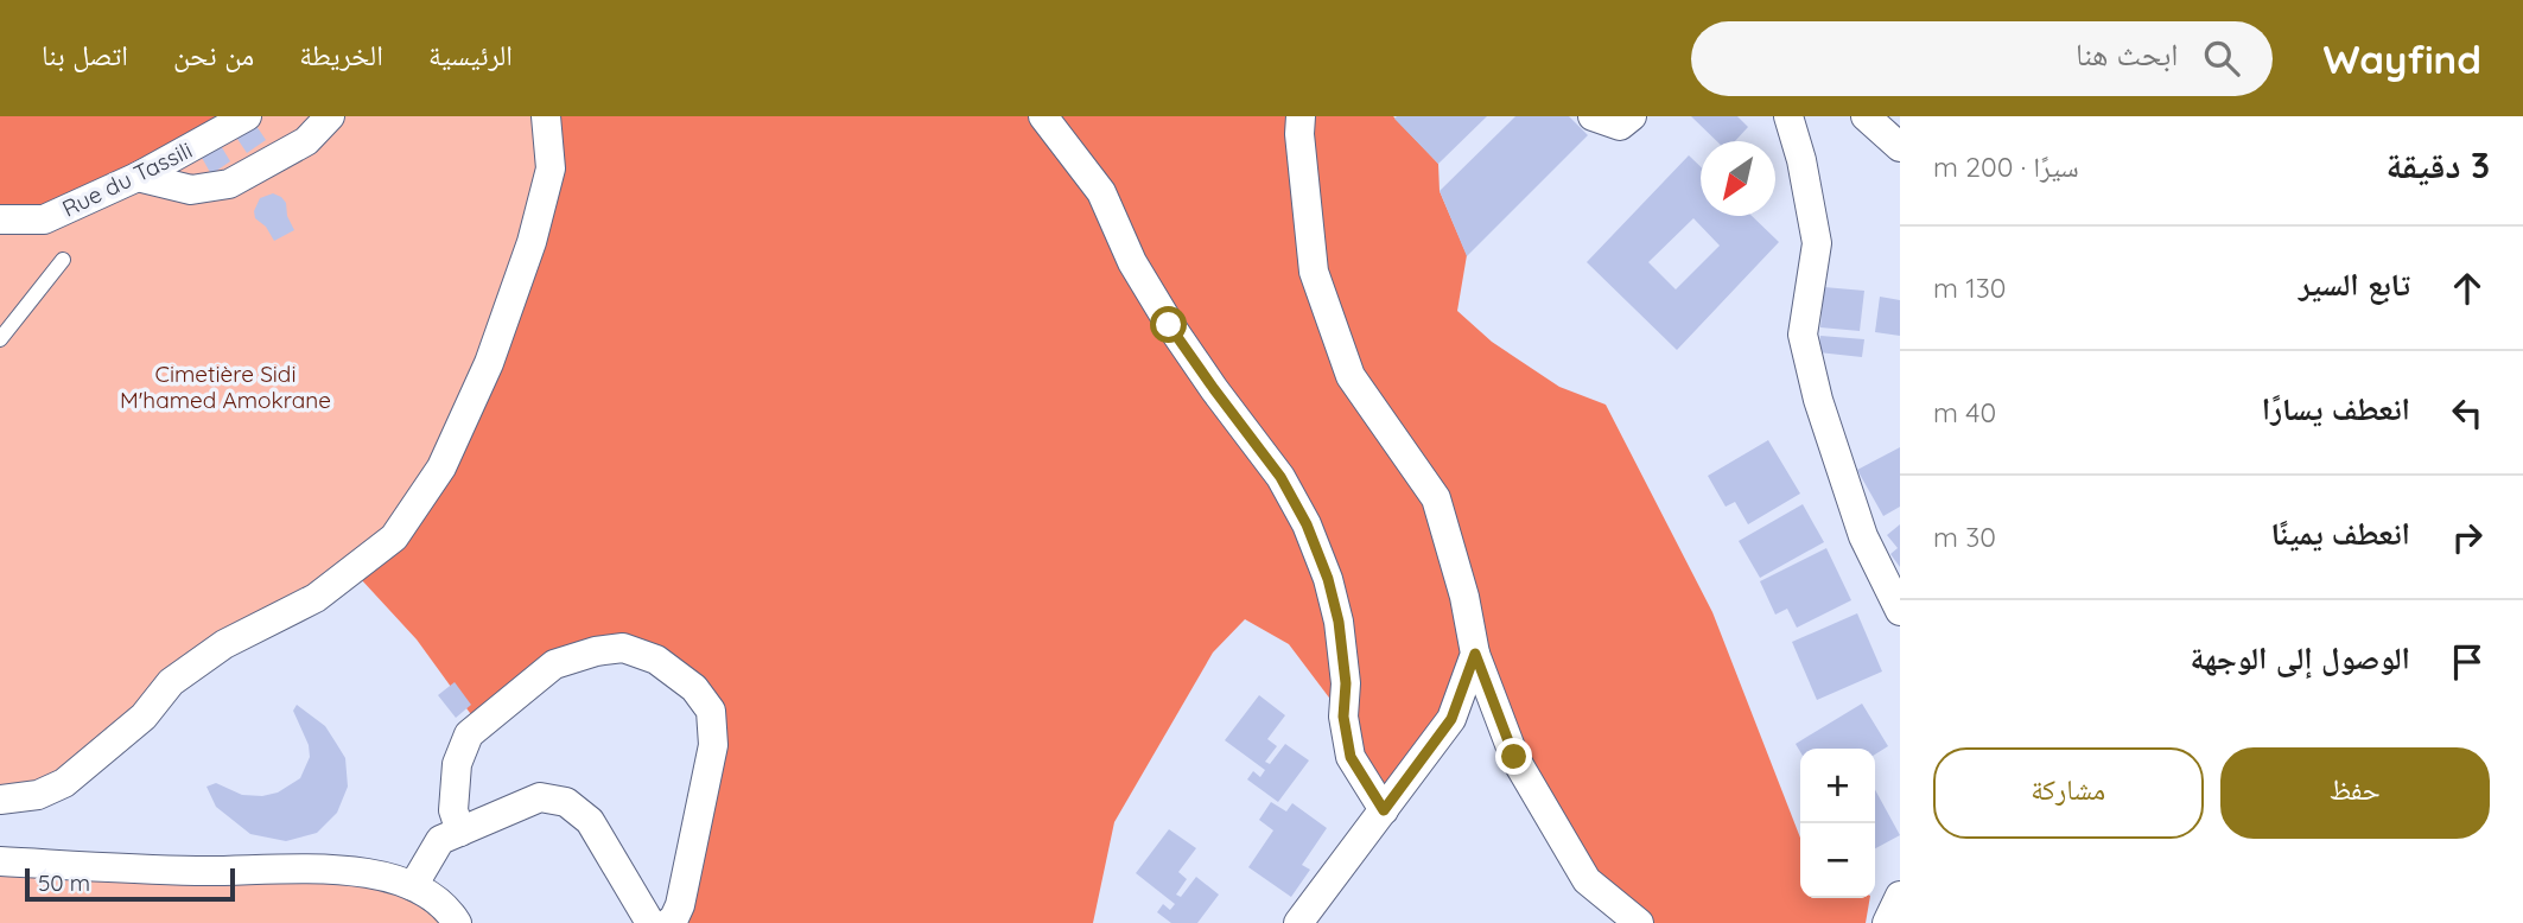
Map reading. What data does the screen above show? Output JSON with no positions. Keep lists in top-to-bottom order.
{
  "streets": {
    "street": ["Rue du Tassili"]
  },
  "parks": ["Cimetière Sidi M'hamed Amokrane"],
  "scale_bar": "50 m",
  "north": "bottom left",
  "page": {
    "header": "Wayfind",
    "search": "ابحث هنا",
    "nav": [
      "الرئيسية",
      "الخريطة",
      "من نحن",
      "اتصل بنا"
    ],
    "heading": ["3 دقيقة", "سيرًا · 200 m"],
    "list": [
      ["تابع السير", "130 m"],
      ["انعطف يسارًا", "40 m"],
      ["انعطف يمينًا", "30 m"],
      "الوصول إلى الوجهة"
    ],
    "buttons": ["حفظ", "مشاركة"],
    "map_buttons": ["+", "−"],
    "scale": "50 m"
  }
}
